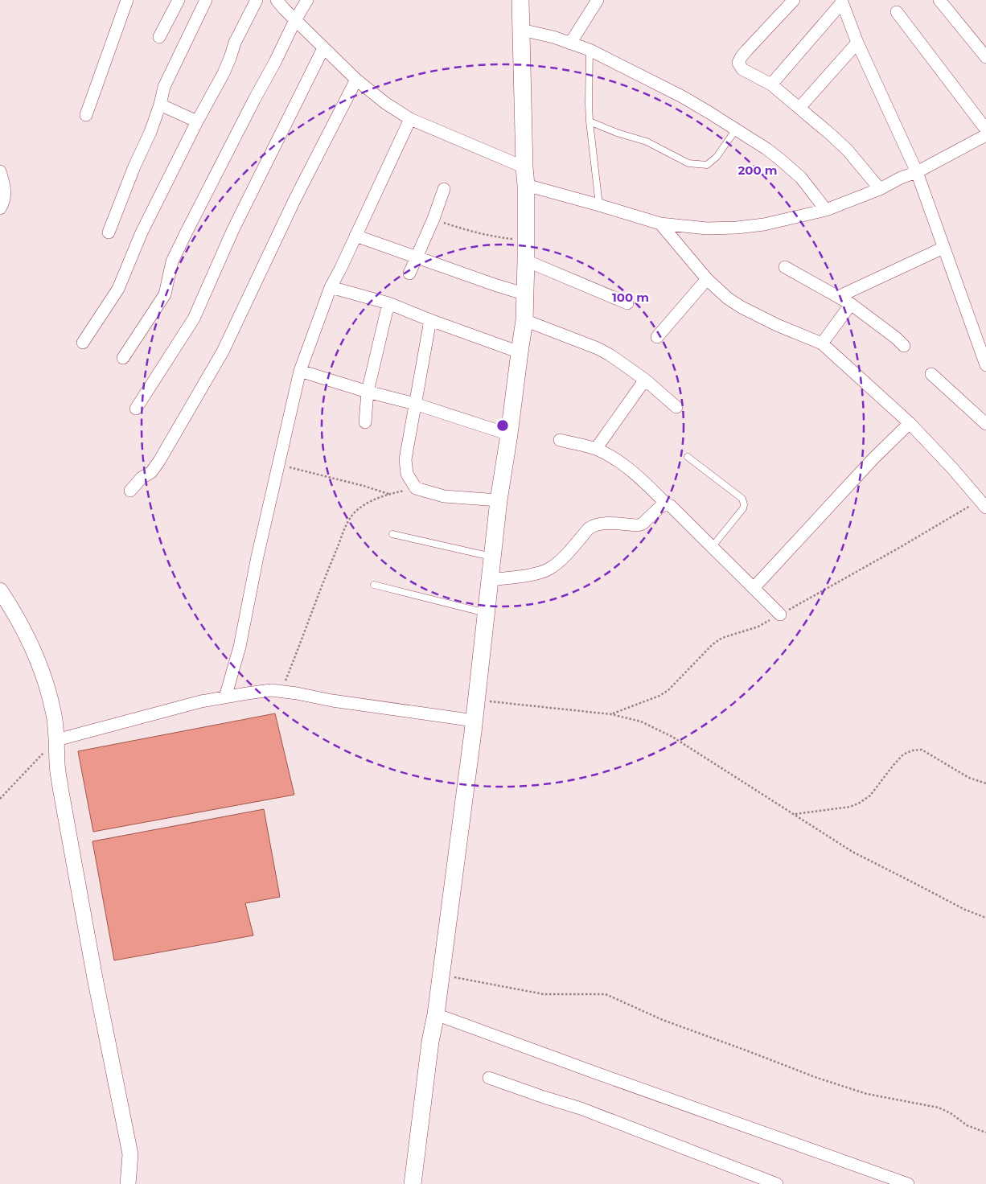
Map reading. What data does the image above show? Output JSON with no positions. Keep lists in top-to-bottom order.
{
  "rings": ["200 m", "100 m"]
}
